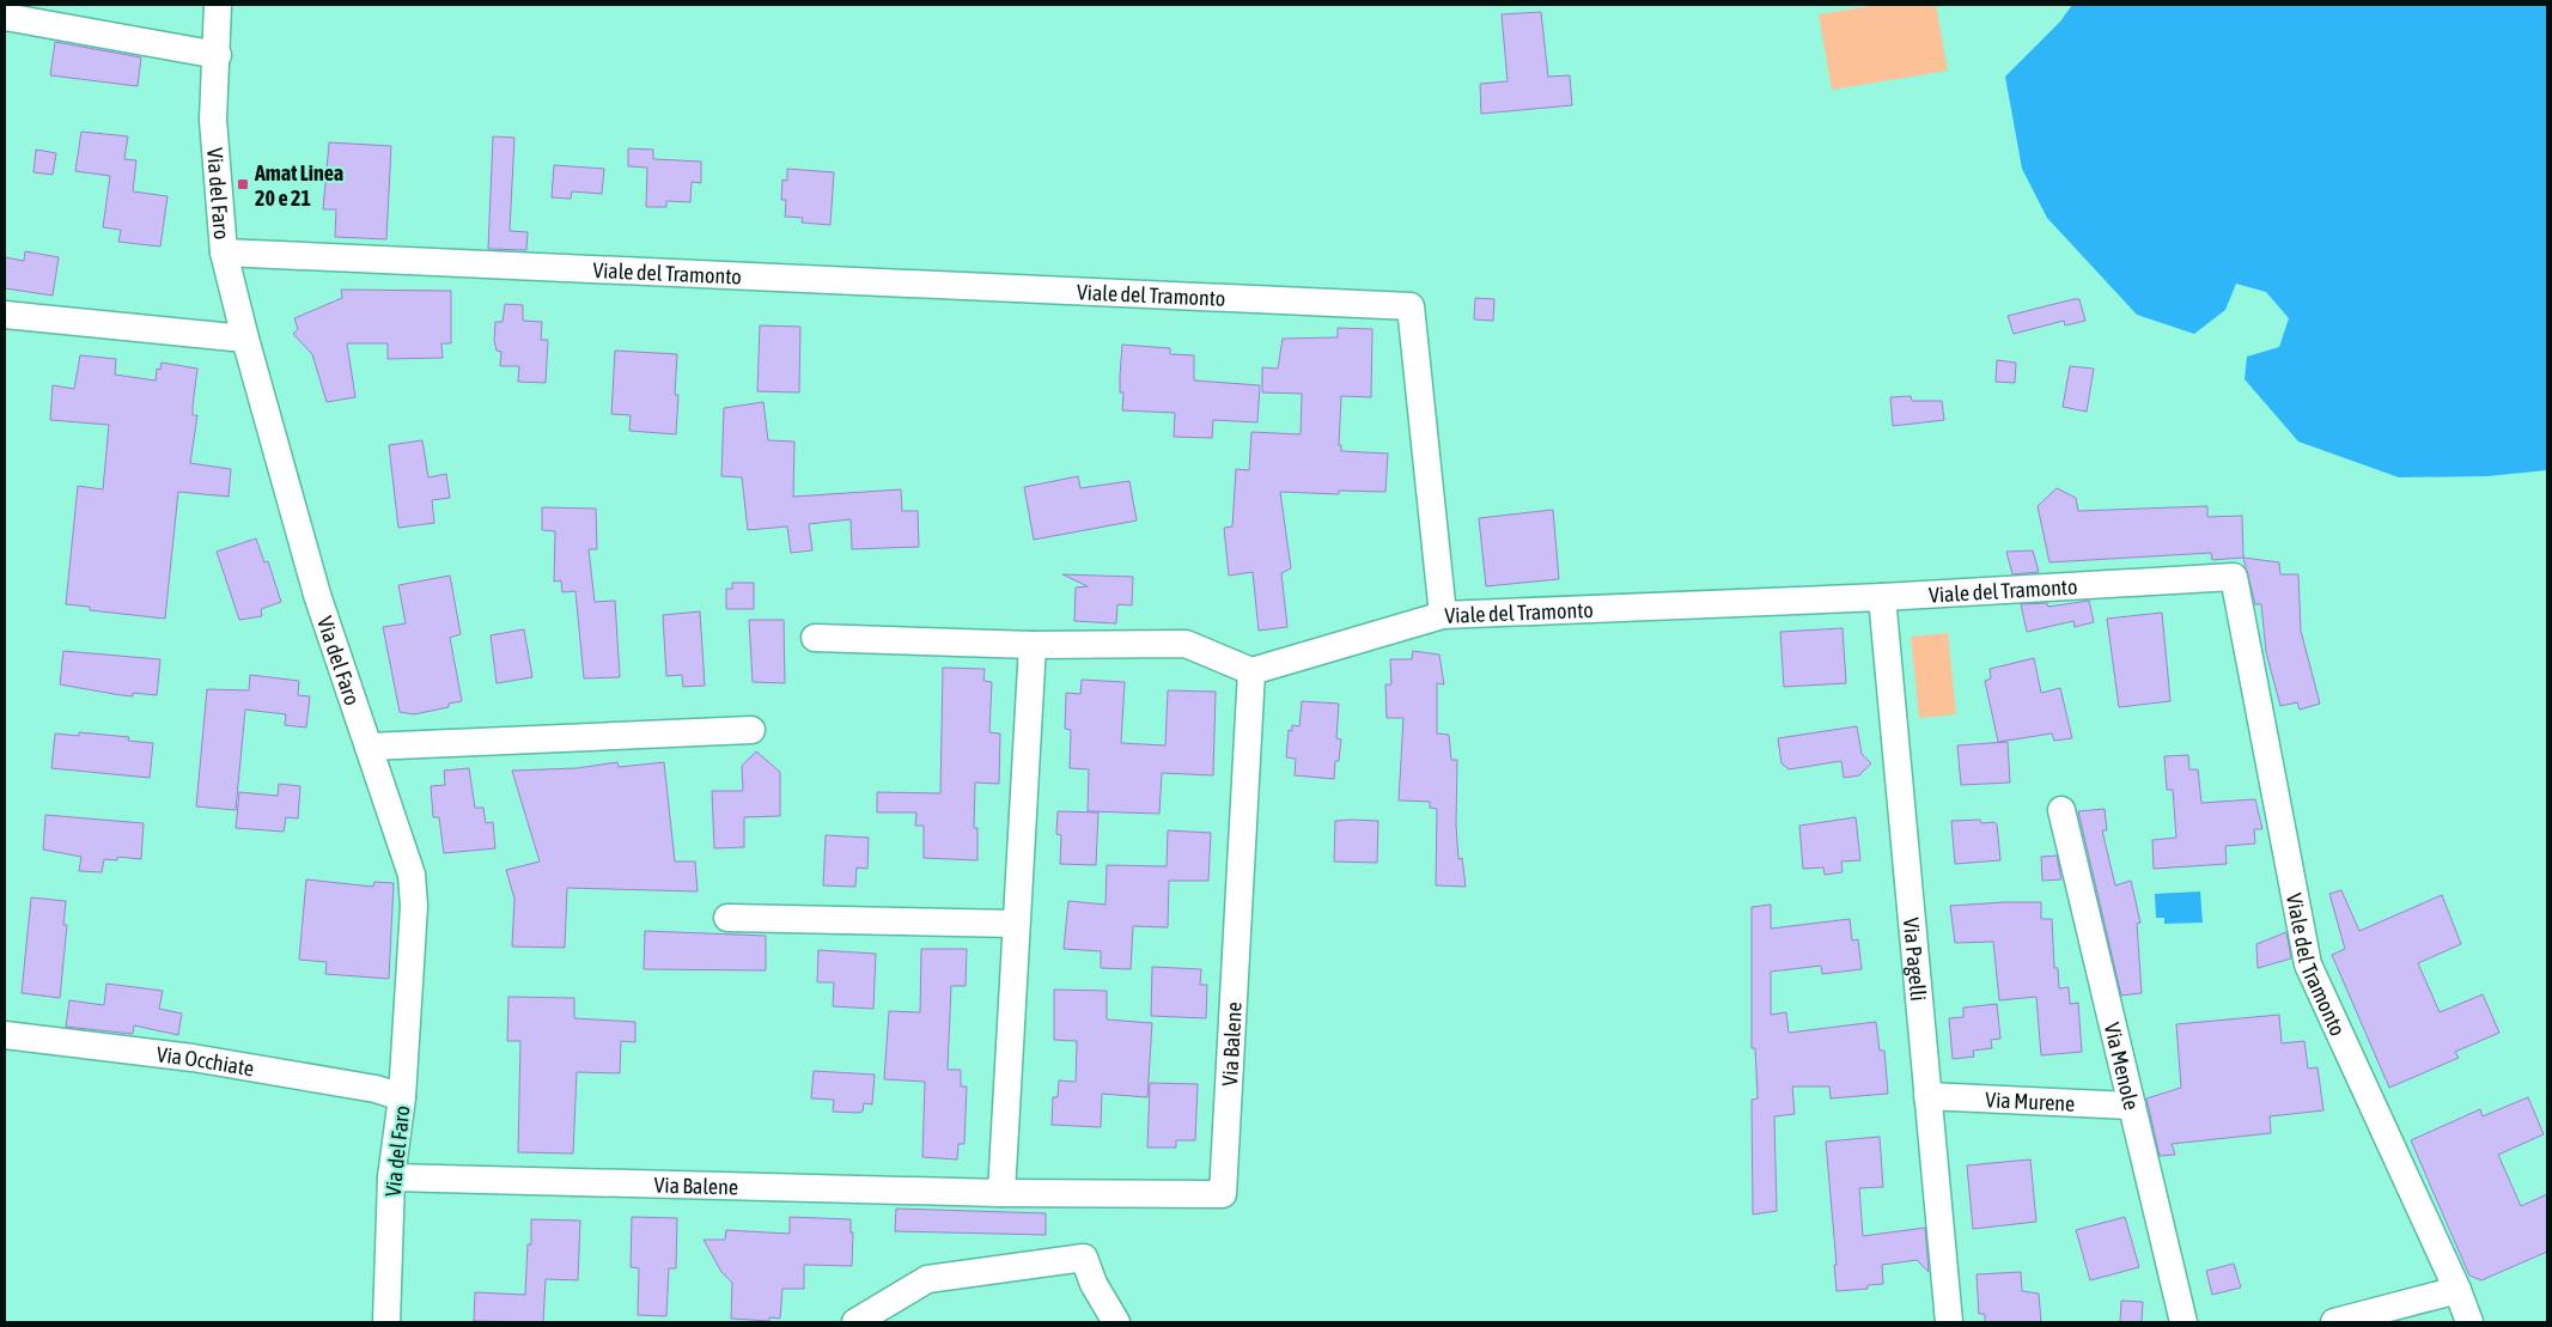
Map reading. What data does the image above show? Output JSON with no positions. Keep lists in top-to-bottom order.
{
  "streets": {
    "street": [
      "Via del Faro",
      "Viale del Tramonto",
      "Via Pagelli",
      "Via Balene",
      "Via Occhiate",
      "Via Menole",
      "Via Murene"
    ]
  },
  "crossings": [
    ["Via del Faro", "Viale del Tramonto"],
    ["Via del Faro", "Via Balene"],
    ["Via del Faro", "Via Occhiate"],
    ["Viale del Tramonto", "Via Pagelli"],
    ["Via Pagelli", "Via Murene"],
    ["Via Menole", "Via Murene"]
  ],
  "places": {
    "transit": ["Amat Linea 20 e 21"]
  }
}
